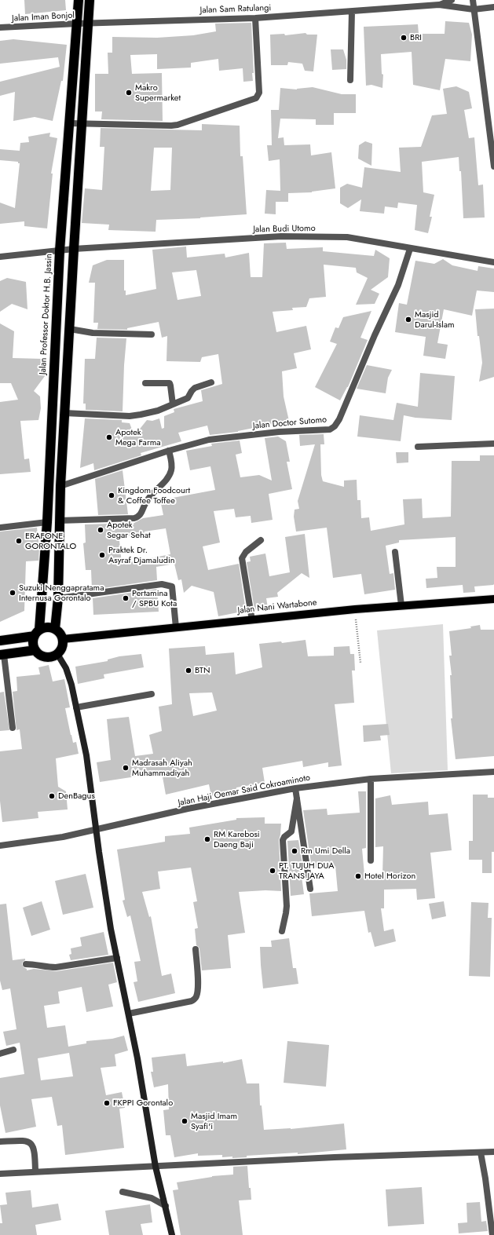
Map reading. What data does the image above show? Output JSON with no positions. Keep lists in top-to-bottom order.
{
  "streets": {
    "highway": ["Jalan Professor Doktor H.B. Jassin"],
    "main road": ["Jalan Nani Wartabone"],
    "street": [
      "Jalan Sam Ratulangi",
      "Jalan Iman Bonjol",
      "Jalan Budi Utomo",
      "Jalan Doctor Sutomo",
      "Jalan Haji Oemar Said Cokroaminoto"
    ]
  },
  "crossings": [
    ["Jalan Sam Ratulangi", "Jalan Iman Bonjol"],
    ["Jalan Iman Bonjol", "Jalan Professor Doktor H.B. Jassin"],
    ["Jalan Budi Utomo", "Jalan Professor Doktor H.B. Jassin"],
    ["Jalan Budi Utomo", "Jalan Doctor Sutomo"],
    ["Jalan Professor Doktor H.B. Jassin", "Jalan Nani Wartabone"]
  ],
  "places": [
    "BRI",
    "Makro Supermarket",
    "Masjid Darul-Islam",
    "Apotek Mega Farma",
    "Kingdom Foodcourt & Coffee Toffee",
    "Apotek Segar Sehat",
    "ERAFONE GORONTALO",
    "Praktek Dr. Asyraf Djamaludin",
    "Suzuki Nenggapratama Internusa Gorontalo",
    "Pertamina / SPBU Kota",
    "BTN",
    "Madrasah Aliyah Muhammadiyah",
    "DenBagus",
    "RM Karebosi Daeng Baji",
    "Rm Umi Della",
    "PT. TUJUH DUA TRANS JAYA",
    "Hotel Horizon",
    "FKPPI Gorontalo",
    "Masjid Imam Syafi'i"
  ]
}
